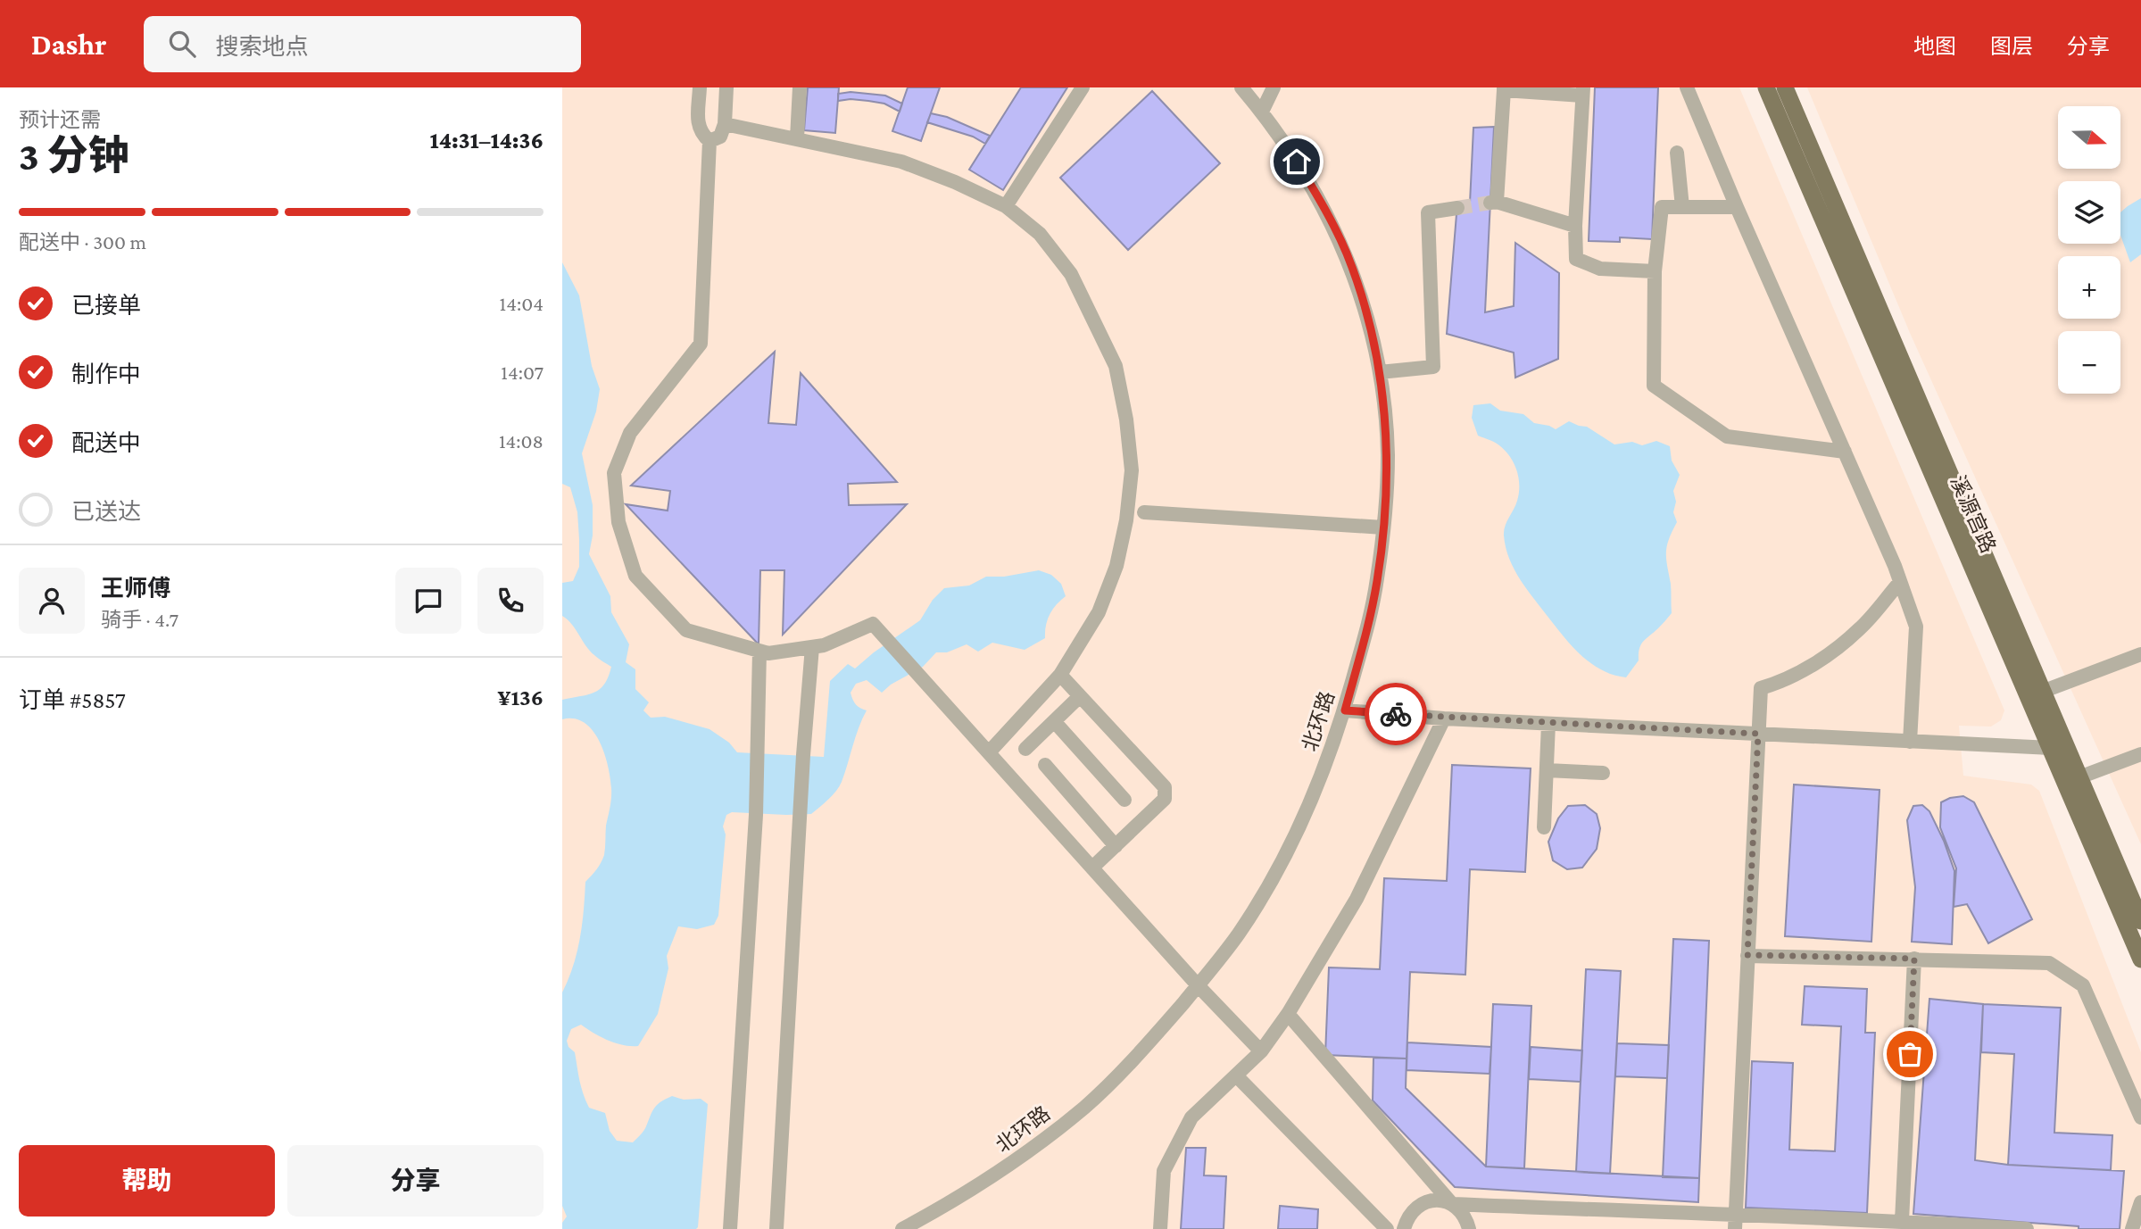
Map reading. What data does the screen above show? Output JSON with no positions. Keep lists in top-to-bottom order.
{
  "streets": {
    "main road": ["溪源宫路"],
    "street": ["北环路"]
  },
  "north": "right",
  "page": {
    "header": "Dashr",
    "search": "搜索地点",
    "nav": ["地图", "图层", "分享"],
    "heading": ["3 分钟", "预计还需", "14:31–14:36"],
    "panel": [
      "王师傅",
      "骑手 · 4.7",
      "订单 #5857",
      "¥136"
    ],
    "map_buttons": ["+", "−"],
    "bar": "配送中 · 300 m",
    "list": [
      ["已接单", "14:04"],
      ["制作中", "14:07"],
      ["配送中", "14:08"],
      "已送达"
    ],
    "buttons": ["帮助", "分享"]
  }
}
